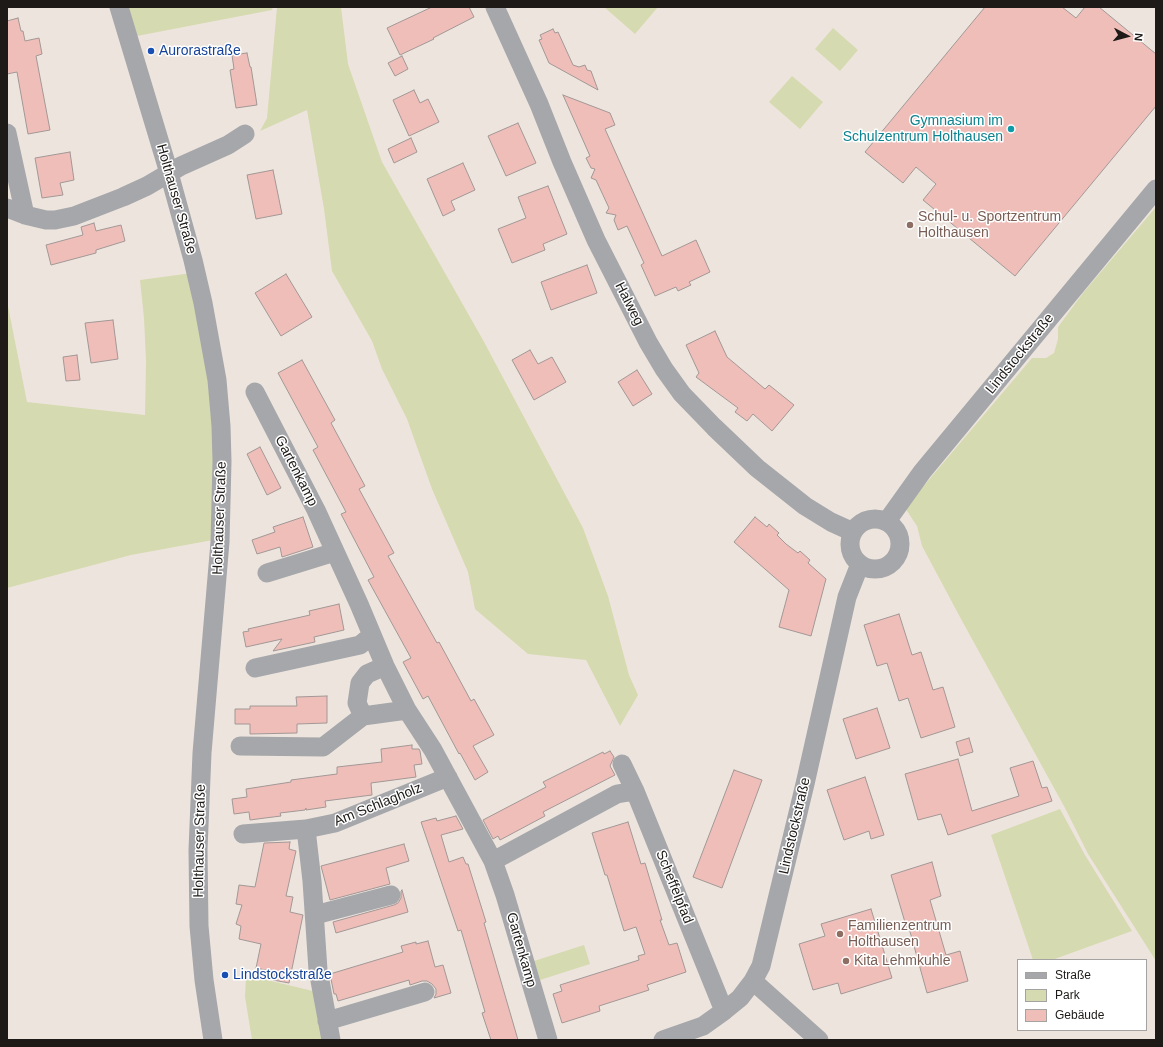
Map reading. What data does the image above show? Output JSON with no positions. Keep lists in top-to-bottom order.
{
  "streets": {
    "street": [
      "Holthauser Straße",
      "Halweg",
      "Lindstockstraße",
      "Gartenkamp",
      "Am Schlagholz",
      "Scheffelpfad"
    ]
  },
  "crossings": [
    ["Halweg", "Lindstockstraße"],
    ["Lindstockstraße", "Scheffelpfad"],
    ["Gartenkamp", "Am Schlagholz"]
  ],
  "places": [
    "Aurorastraße",
    "Gymnasium im Schulzentrum Holthausen",
    "Schul- u. Sportzentrum Holthausen",
    "Familienzentrum Holthausen",
    "Kita Lehmkuhle",
    "Lindstockstraße"
  ],
  "legend": ["Straße", "Park", "Gebäude"],
  "north": "right"
}
